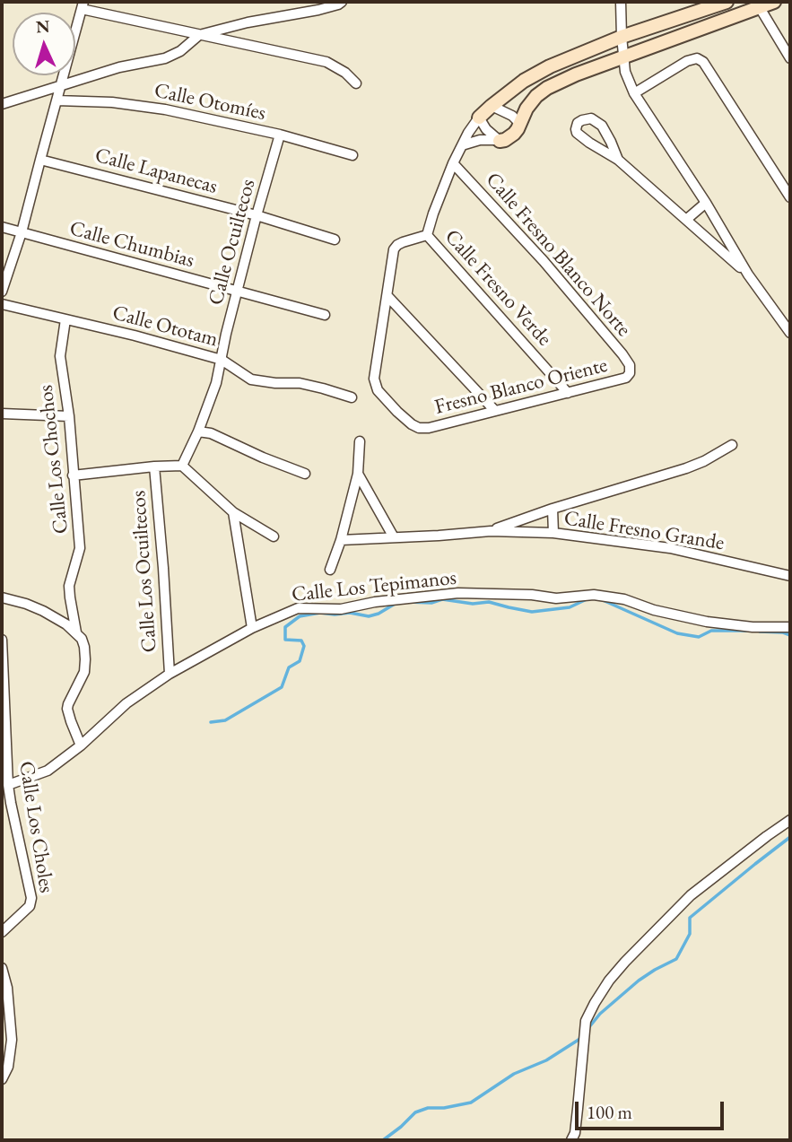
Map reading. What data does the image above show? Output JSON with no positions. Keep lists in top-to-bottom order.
{
  "streets": {
    "street": [
      "Calle Otomíes",
      "Calle Lapanecas",
      "Calle Ocuiltecos",
      "Calle Chumbias",
      "Calle Fresno Blanco Norte",
      "Calle Fresno Verde",
      "Calle Ototam",
      "Fresno Blanco Oriente",
      "Calle Los Chochos",
      "Calle Fresno Grande",
      "Calle Los Ocuiltecos",
      "Calle Los Tepimanos",
      "Calle Los Choles"
    ]
  },
  "crossings": [
    ["Calle Otomíes", "Calle Ocuiltecos"],
    ["Calle Lapanecas", "Calle Ocuiltecos"],
    ["Calle Ocuiltecos", "Calle Chumbias"],
    ["Calle Ocuiltecos", "Calle Ototam"],
    ["Calle Fresno Blanco Norte", "Fresno Blanco Oriente"],
    ["Calle Fresno Verde", "Fresno Blanco Oriente"],
    ["Calle Ototam", "Calle Los Chochos"],
    ["Calle Los Ocuiltecos", "Calle Los Tepimanos"],
    ["Calle Los Tepimanos", "Calle Los Choles"]
  ],
  "scale_bar": "100 m",
  "north": "top"
}
